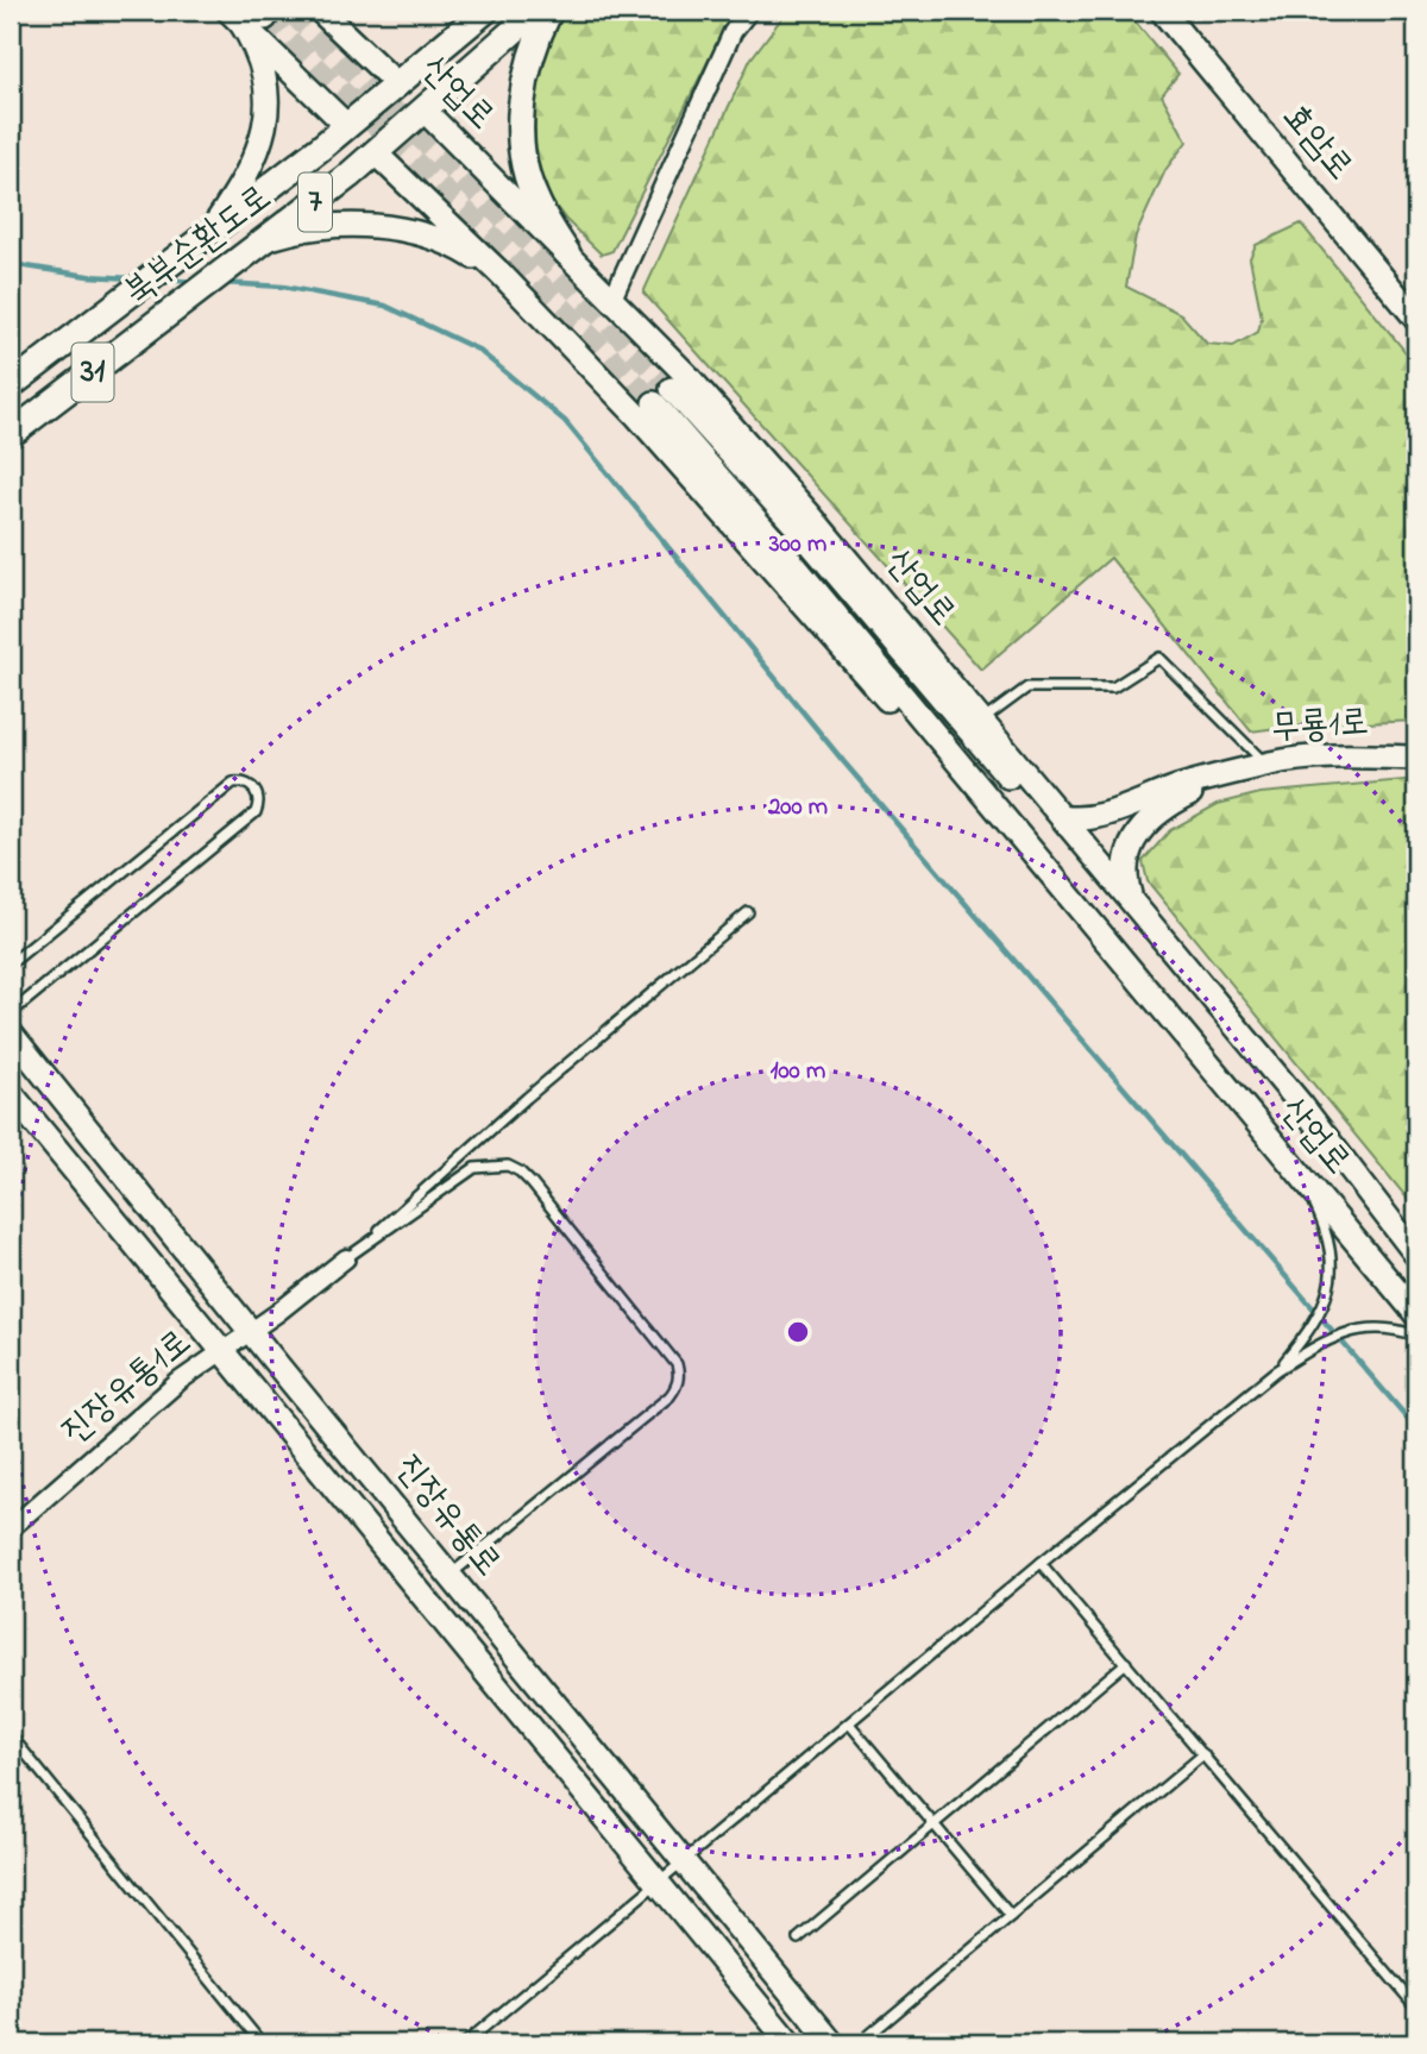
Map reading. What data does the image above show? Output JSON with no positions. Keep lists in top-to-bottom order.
{
  "streets": {
    "main road": [
      "산업로",
      "효암로",
      "7",
      "북부순환도로",
      "31",
      "무룡1로",
      "진장유통로"
    ],
    "street": ["진장유통1로"]
  },
  "crossings": [
    ["산업로", "북부순환도로"],
    ["산업로", "31"],
    ["북부순환도로", "31"],
    ["진장유통1로", "진장유통로"]
  ],
  "rings": ["300 m", "200 m", "100 m"]
}
